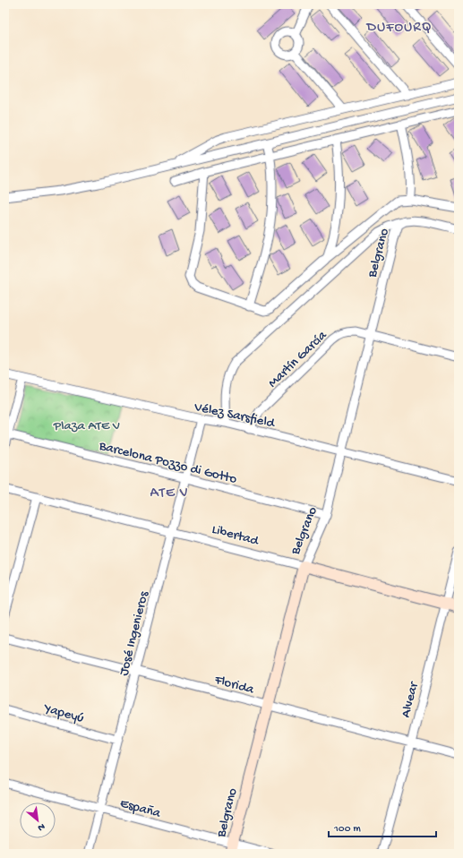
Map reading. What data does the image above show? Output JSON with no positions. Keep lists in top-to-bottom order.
{
  "streets": {
    "main road": ["Belgrano", "Libertad"],
    "street": [
      "Martín García",
      "Vélez Sarsfield",
      "Barcelona Pozzo di Gotto",
      "José Ingenieros",
      "Florida",
      "Alvear",
      "Yapeyú",
      "España"
    ]
  },
  "crossings": [
    ["Belgrano", "Martín García"],
    ["Belgrano", "Vélez Sarsfield"],
    ["Belgrano", "Barcelona Pozzo di Gotto"],
    ["Belgrano", "Libertad"],
    ["Belgrano", "Florida"],
    ["Belgrano", "España"],
    ["Martín García", "Vélez Sarsfield"],
    ["Vélez Sarsfield", "José Ingenieros"],
    ["Barcelona Pozzo di Gotto", "José Ingenieros"],
    ["Libertad", "José Ingenieros"],
    ["Libertad", "Alvear"],
    ["José Ingenieros", "Florida"],
    ["José Ingenieros", "Yapeyú"],
    ["José Ingenieros", "España"],
    ["Florida", "Alvear"]
  ],
  "districts": ["DUFOURQ", "ATE V"],
  "parks": ["Plaza ATE V"],
  "scale_bar": "100 m",
  "north": "bottom right"
}
